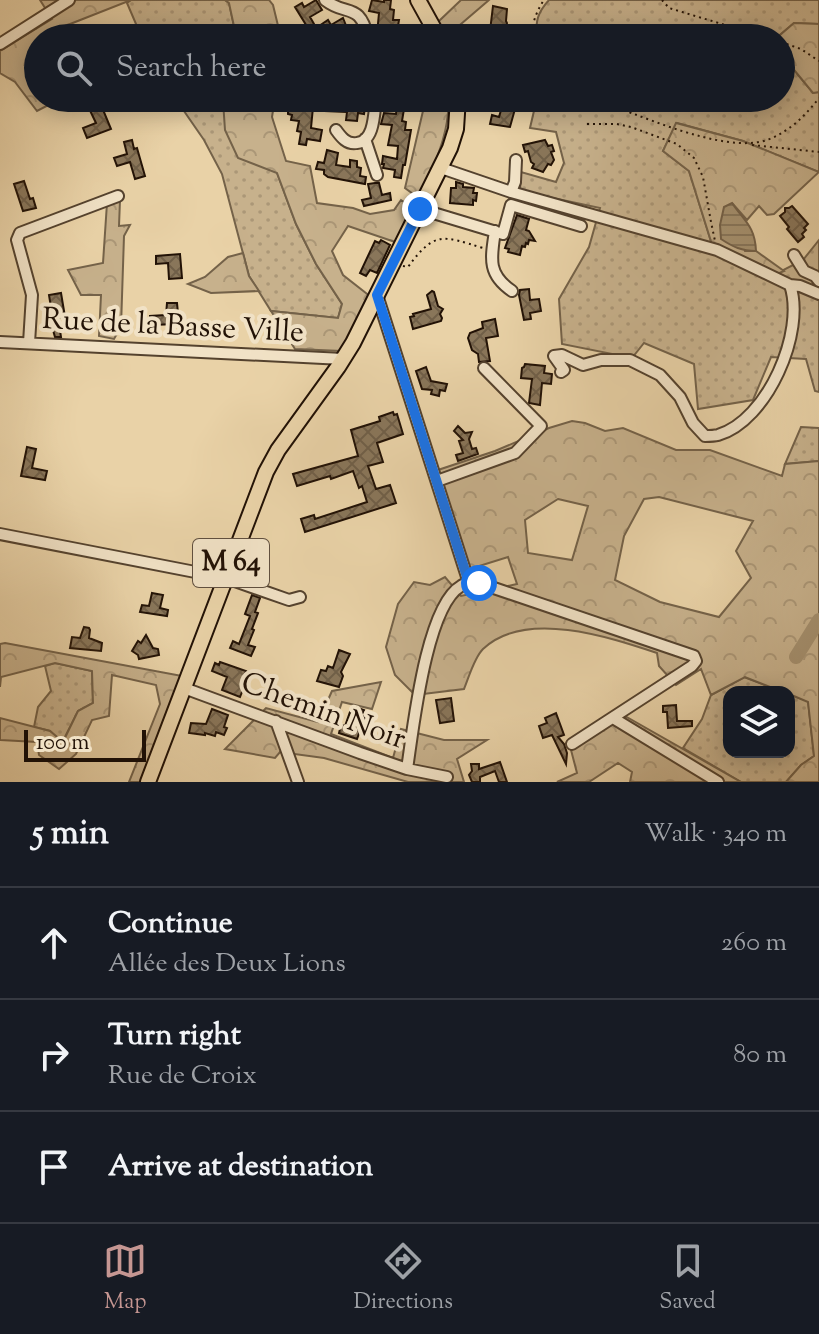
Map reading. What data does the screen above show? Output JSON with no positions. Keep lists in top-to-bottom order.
{
  "streets": {
    "main road": ["M 64"],
    "street": ["Rue de la Basse Ville", "Chemin Noir"]
  },
  "crossings": [
    ["Rue de la Basse Ville", "M 64"],
    ["M 64", "Chemin Noir"]
  ],
  "scale_bar": "100 m",
  "page": {
    "search": "Search here",
    "scale": "100 m",
    "heading": ["5 min", "Walk · 340 m"],
    "list": [
      ["Continue", "Allée des Deux Lions", "260 m"],
      ["Turn right", "Rue de Croix", "80 m"],
      "Arrive at destination"
    ],
    "nav": ["Map", "Directions", "Saved"]
  }
}
